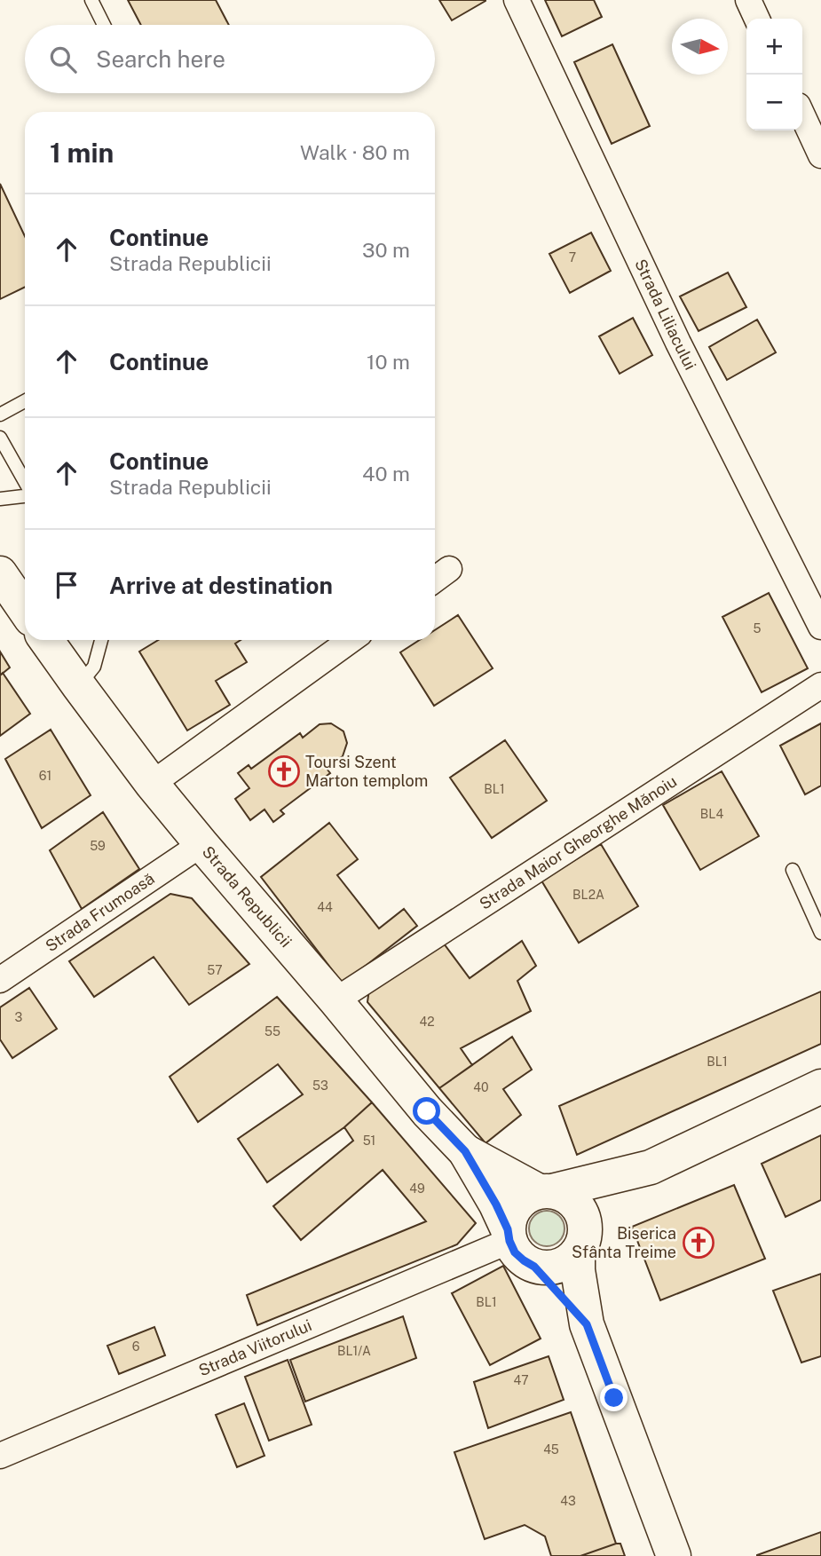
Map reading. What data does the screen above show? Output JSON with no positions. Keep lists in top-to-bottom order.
{
  "streets": {
    "main road": ["Strada Republicii"],
    "street": [
      "Strada Liliacului",
      "Strada Maior Gheorghe Mănoiu",
      "Strada Frumoasă",
      "Strada Viitorului"
    ]
  },
  "crossings": [
    ["Strada Maior Gheorghe Mănoiu", "Strada Republicii"],
    ["Strada Republicii", "Strada Frumoasă"],
    ["Strada Republicii", "Strada Viitorului"]
  ],
  "places": {
    "church": ["Toursi Szent Marton templom", "Biserica Sfânta Treime"]
  },
  "house_numbers": [
    "7",
    "5",
    "61",
    "BL1",
    "BL4",
    "59",
    "BL2A",
    "44",
    "57",
    "3",
    "42",
    "55",
    "BL1",
    "53",
    "40",
    "51",
    "49",
    "BL1",
    "6",
    "BL1/A",
    "47",
    "45",
    "43"
  ],
  "north": "right",
  "page": {
    "map_buttons": ["+", "−"],
    "search": "Search here",
    "heading": ["1 min", "Walk · 80 m"],
    "list": [
      ["Continue", "Strada Republicii", "30 m"],
      ["Continue", "10 m"],
      ["Continue", "Strada Republicii", "40 m"],
      "Arrive at destination"
    ]
  }
}
